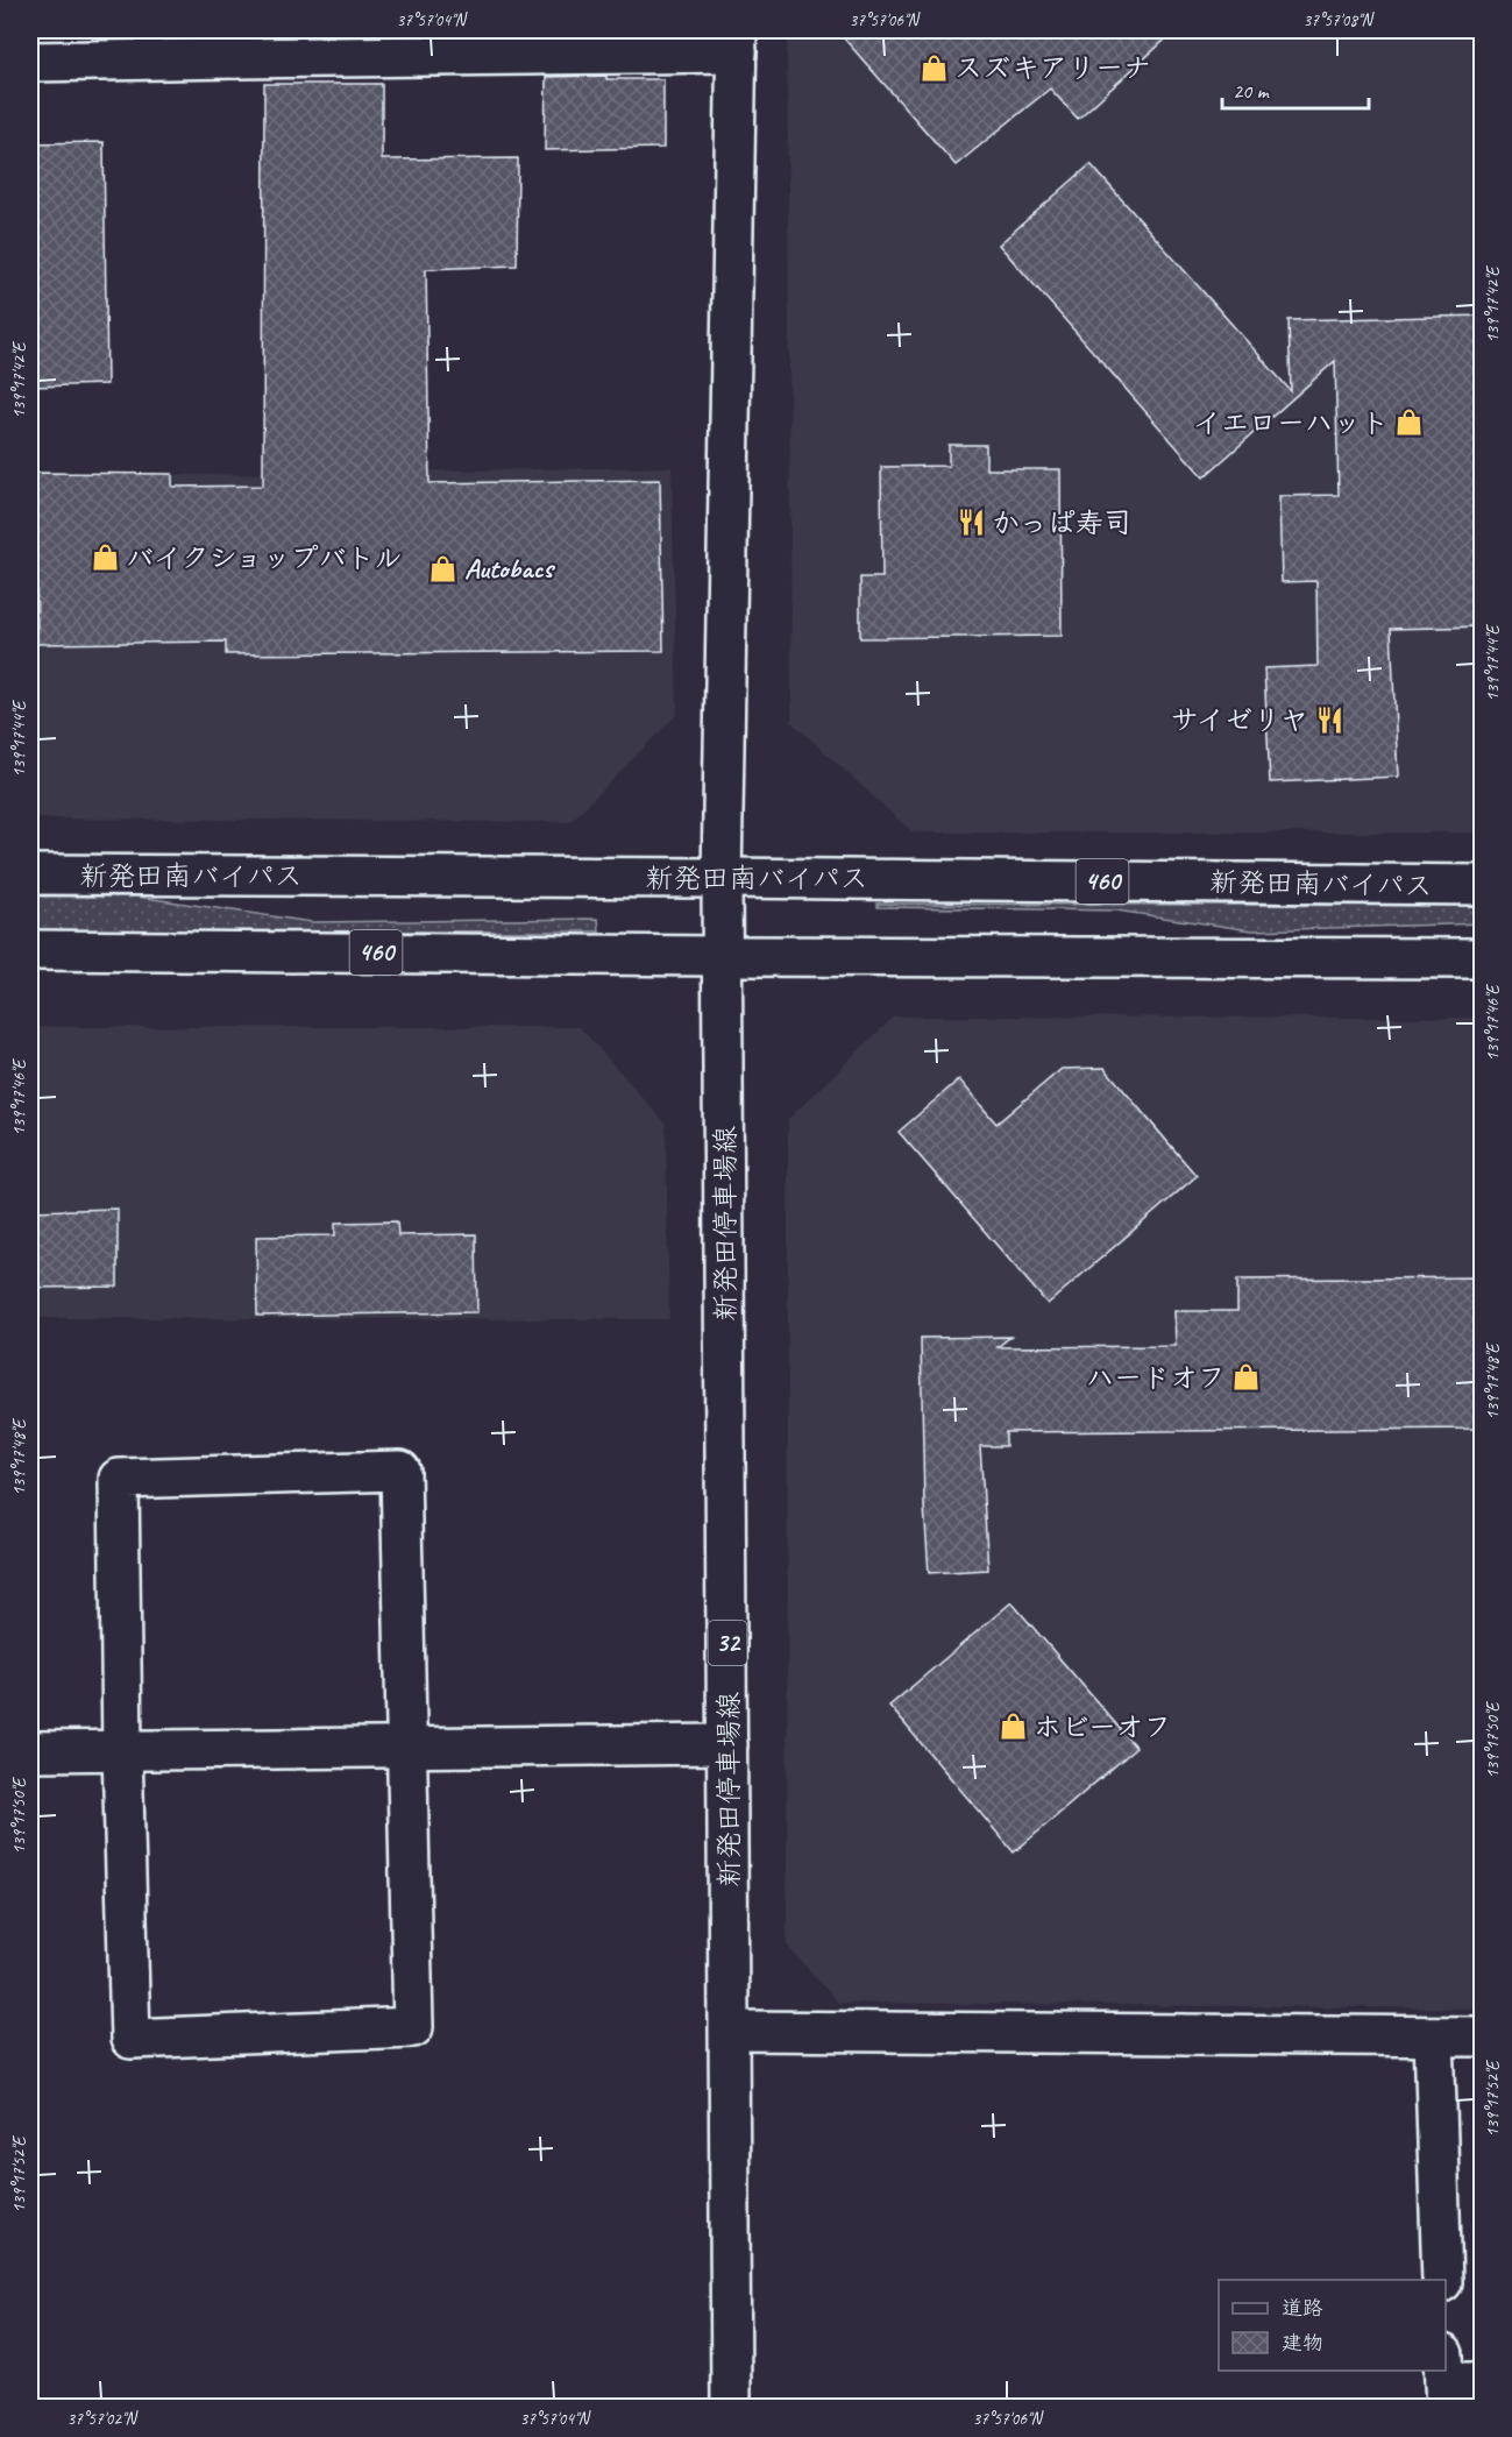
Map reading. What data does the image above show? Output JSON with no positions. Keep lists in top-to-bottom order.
{
  "streets": {
    "main road": [
      "新発田南バイパス",
      "460",
      "新発田停車場線",
      "32"
    ]
  },
  "crossings": [
    ["新発田南バイパス", "新発田停車場線"],
    ["460", "新発田停車場線"]
  ],
  "places": {
    "shop": [
      "スズキアリーナ",
      "イエローハット",
      "バイクショップバトル",
      "Autobacs",
      "ハードオフ",
      "ホビーオフ"
    ],
    "restaurant": ["かっぱ寿司", "サイゼリヤ"]
  },
  "legend": ["道路", "建物"],
  "scale_bar": "20 m",
  "coordinates": [
    "37°57'04\"N",
    "37°57'06\"N",
    "37°57'08\"N",
    "139°17'42\"E",
    "139°17'44\"E",
    "139°17'46\"E",
    "139°17'48\"E",
    "139°17'50\"E",
    "139°17'52\"E",
    "37°57'02\"N"
  ]
}
